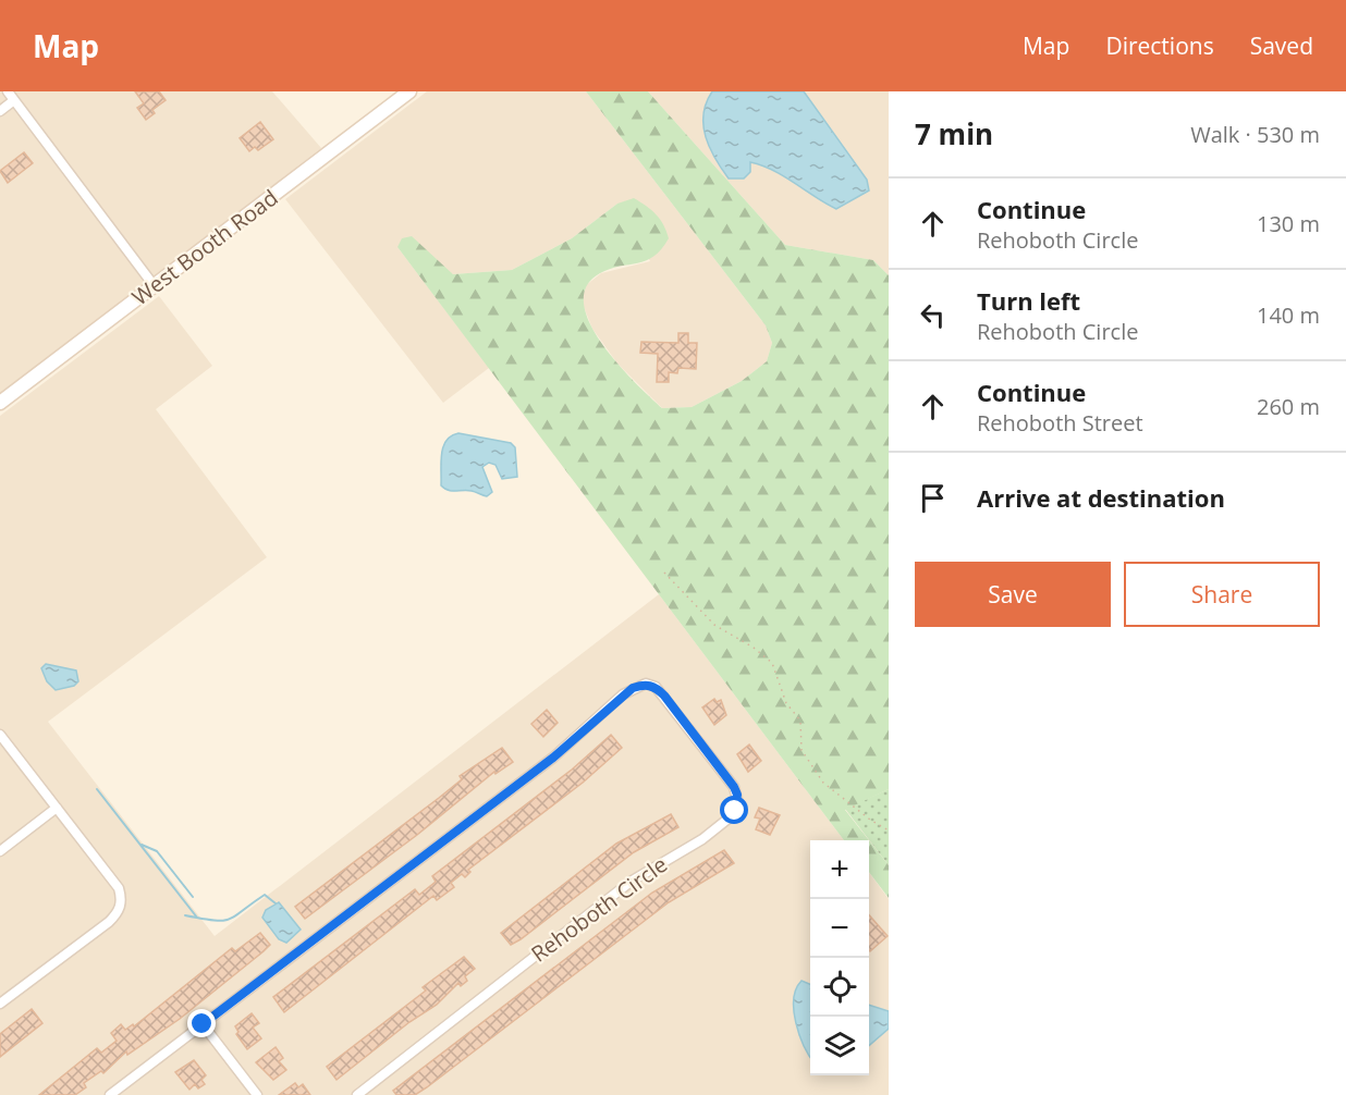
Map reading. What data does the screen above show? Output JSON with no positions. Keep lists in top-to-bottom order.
{
  "streets": {
    "street": ["West Booth Road", "Rehoboth Circle"]
  },
  "page": {
    "header": "Map",
    "nav": ["Map", "Directions", "Saved"],
    "heading": ["7 min", "Walk · 530 m"],
    "list": [
      ["Continue", "Rehoboth Circle", "130 m"],
      ["Turn left", "Rehoboth Circle", "140 m"],
      ["Continue", "Rehoboth Street", "260 m"],
      "Arrive at destination"
    ],
    "buttons": ["Save", "Share"],
    "map_buttons": ["+", "−"]
  }
}
